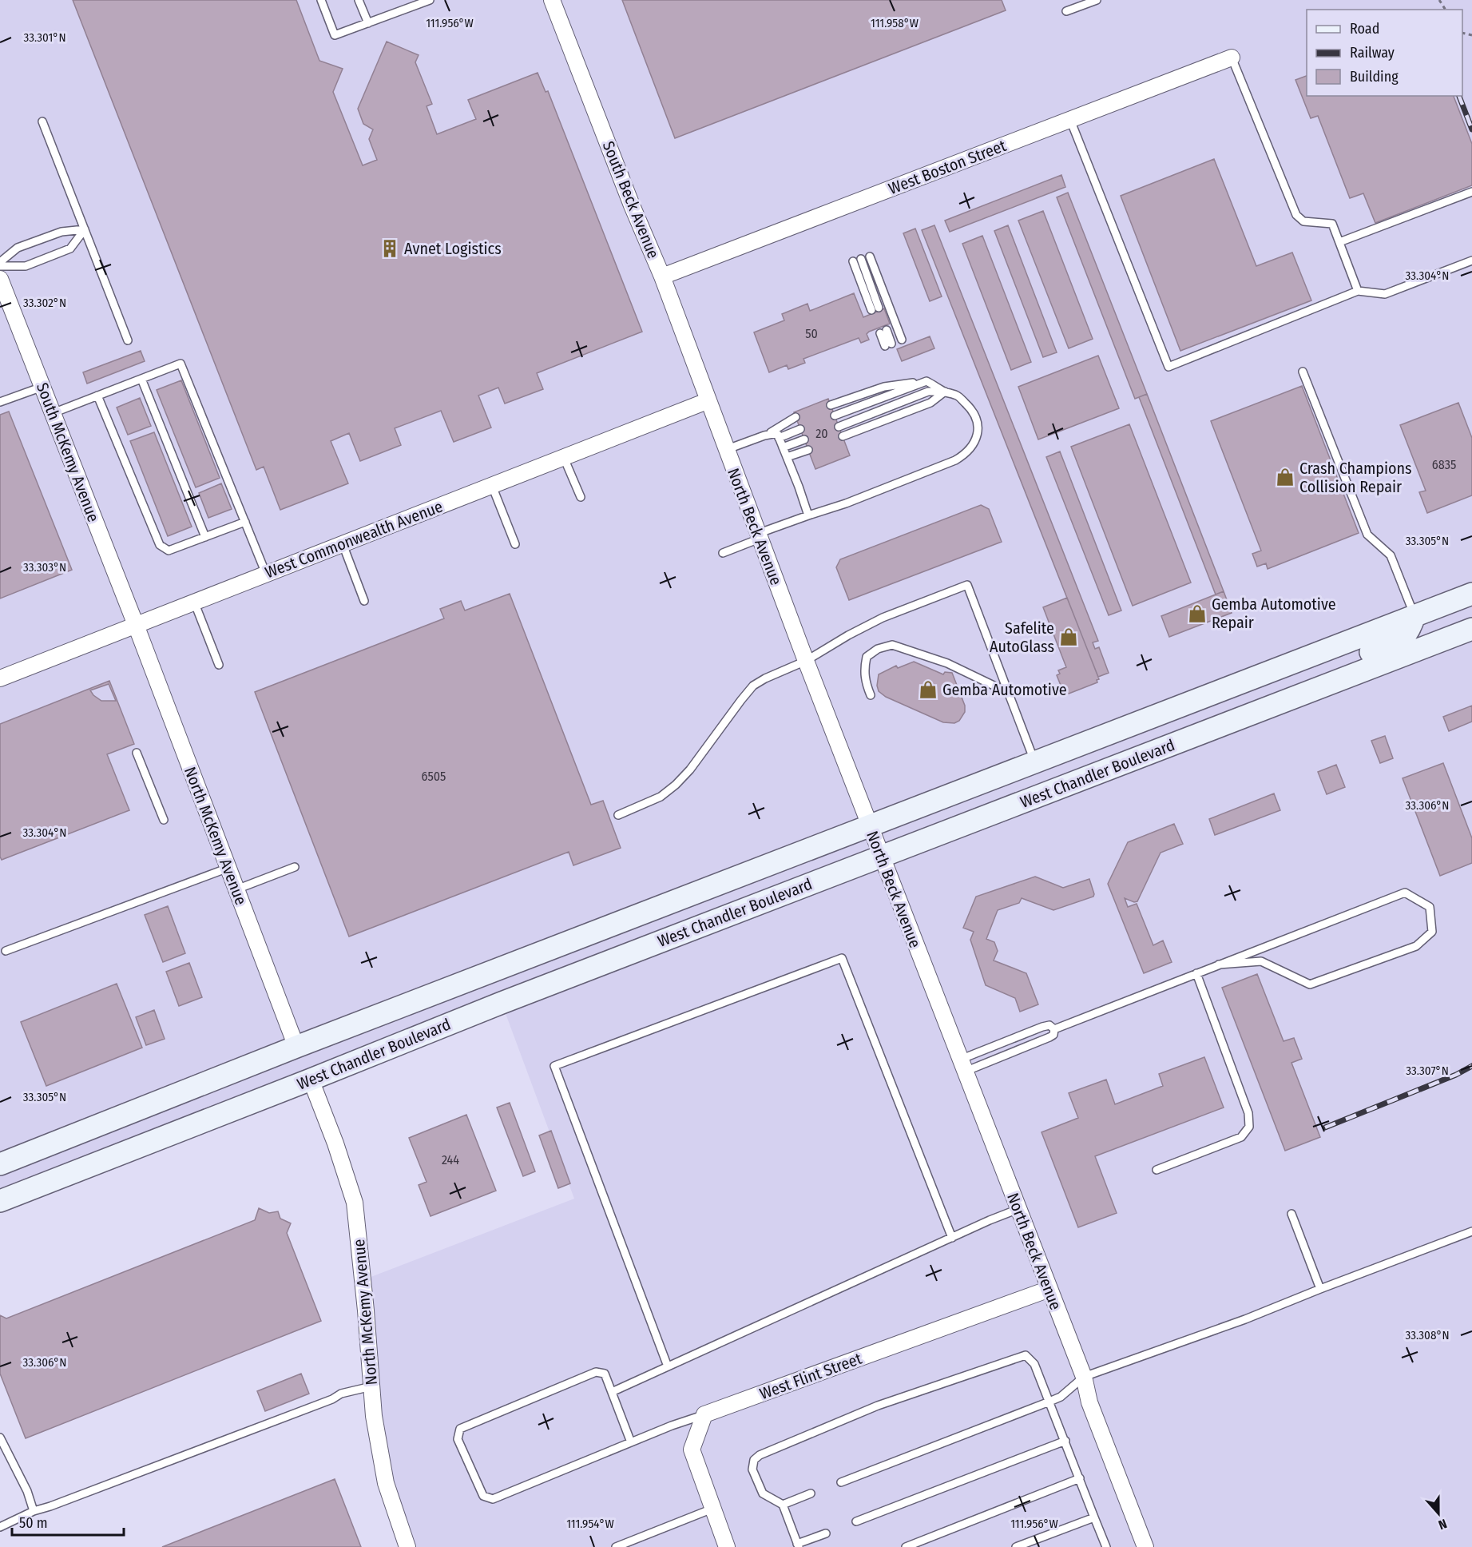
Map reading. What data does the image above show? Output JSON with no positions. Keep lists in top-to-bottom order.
{
  "streets": {
    "main road": ["West Chandler Boulevard"],
    "street": [
      "West Boston Street",
      "South Beck Avenue",
      "South McKemy Avenue",
      "North Beck Avenue",
      "West Commonwealth Avenue",
      "North McKemy Avenue",
      "West Flint Street"
    ]
  },
  "crossings": [
    ["West Boston Street", "South Beck Avenue"],
    ["South Beck Avenue", "North Beck Avenue"],
    ["South Beck Avenue", "West Commonwealth Avenue"],
    ["South McKemy Avenue", "West Commonwealth Avenue"],
    ["South McKemy Avenue", "North McKemy Avenue"],
    ["North Beck Avenue", "West Commonwealth Avenue"],
    ["North Beck Avenue", "West Chandler Boulevard"],
    ["North Beck Avenue", "West Flint Street"],
    ["West Commonwealth Avenue", "North McKemy Avenue"],
    ["West Chandler Boulevard", "North McKemy Avenue"]
  ],
  "places": {
    "building": ["Avnet Logistics"],
    "shop": [
      "Crash Champions Collision Repair",
      "Gemba Automotive Repair",
      "Safelite AutoGlass",
      "Gemba Automotive"
    ]
  },
  "house_numbers": [
    "50",
    "20",
    "6835",
    "6505",
    "244"
  ],
  "legend": ["Road", "Railway", "Building"],
  "scale_bar": "50 m",
  "north": "bottom",
  "coordinates": [
    "111.956°W",
    "111.958°W",
    "33.301°N",
    "33.304°N",
    "33.302°N",
    "33.305°N",
    "33.303°N",
    "33.306°N",
    "33.307°N",
    "33.308°N",
    "111.954°W"
  ]
}
